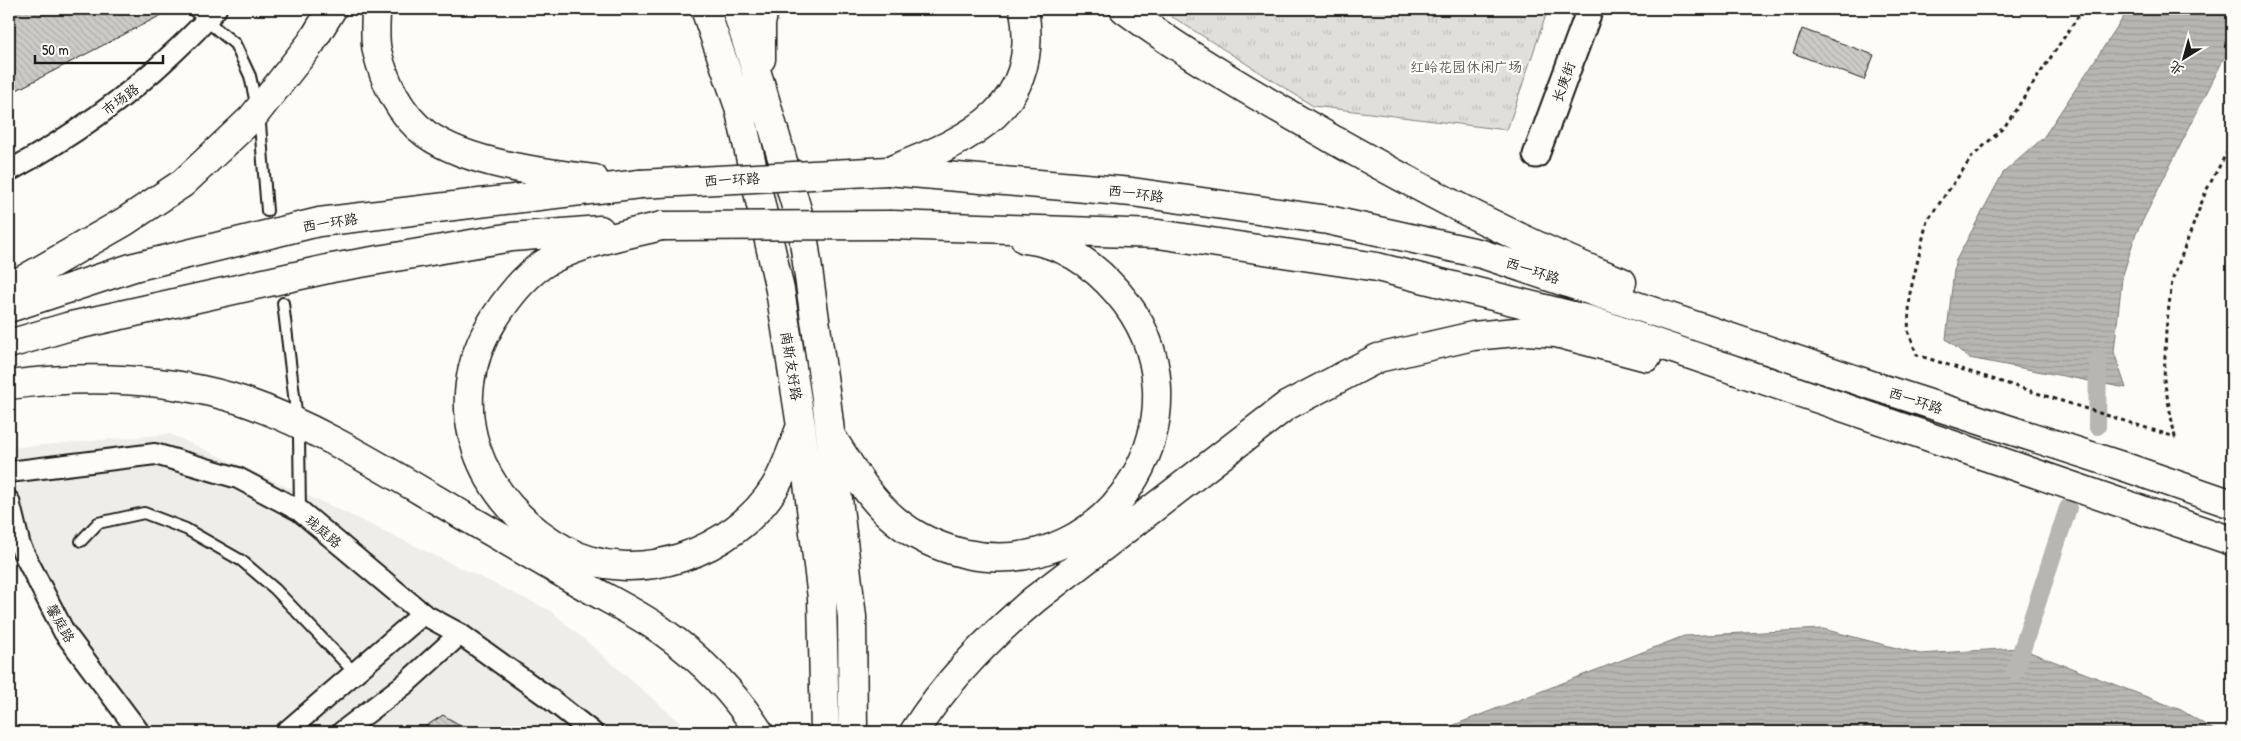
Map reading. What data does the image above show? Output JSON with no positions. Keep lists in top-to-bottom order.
{
  "streets": {
    "highway": ["西一环路", "南斯友好路"],
    "street": [
      "长庚街",
      "市场路",
      "珑庭路",
      "馨庭路"
    ]
  },
  "parks": ["红岭花园休闲广场"],
  "scale_bar": "50 m",
  "north": "bottom left"
}
